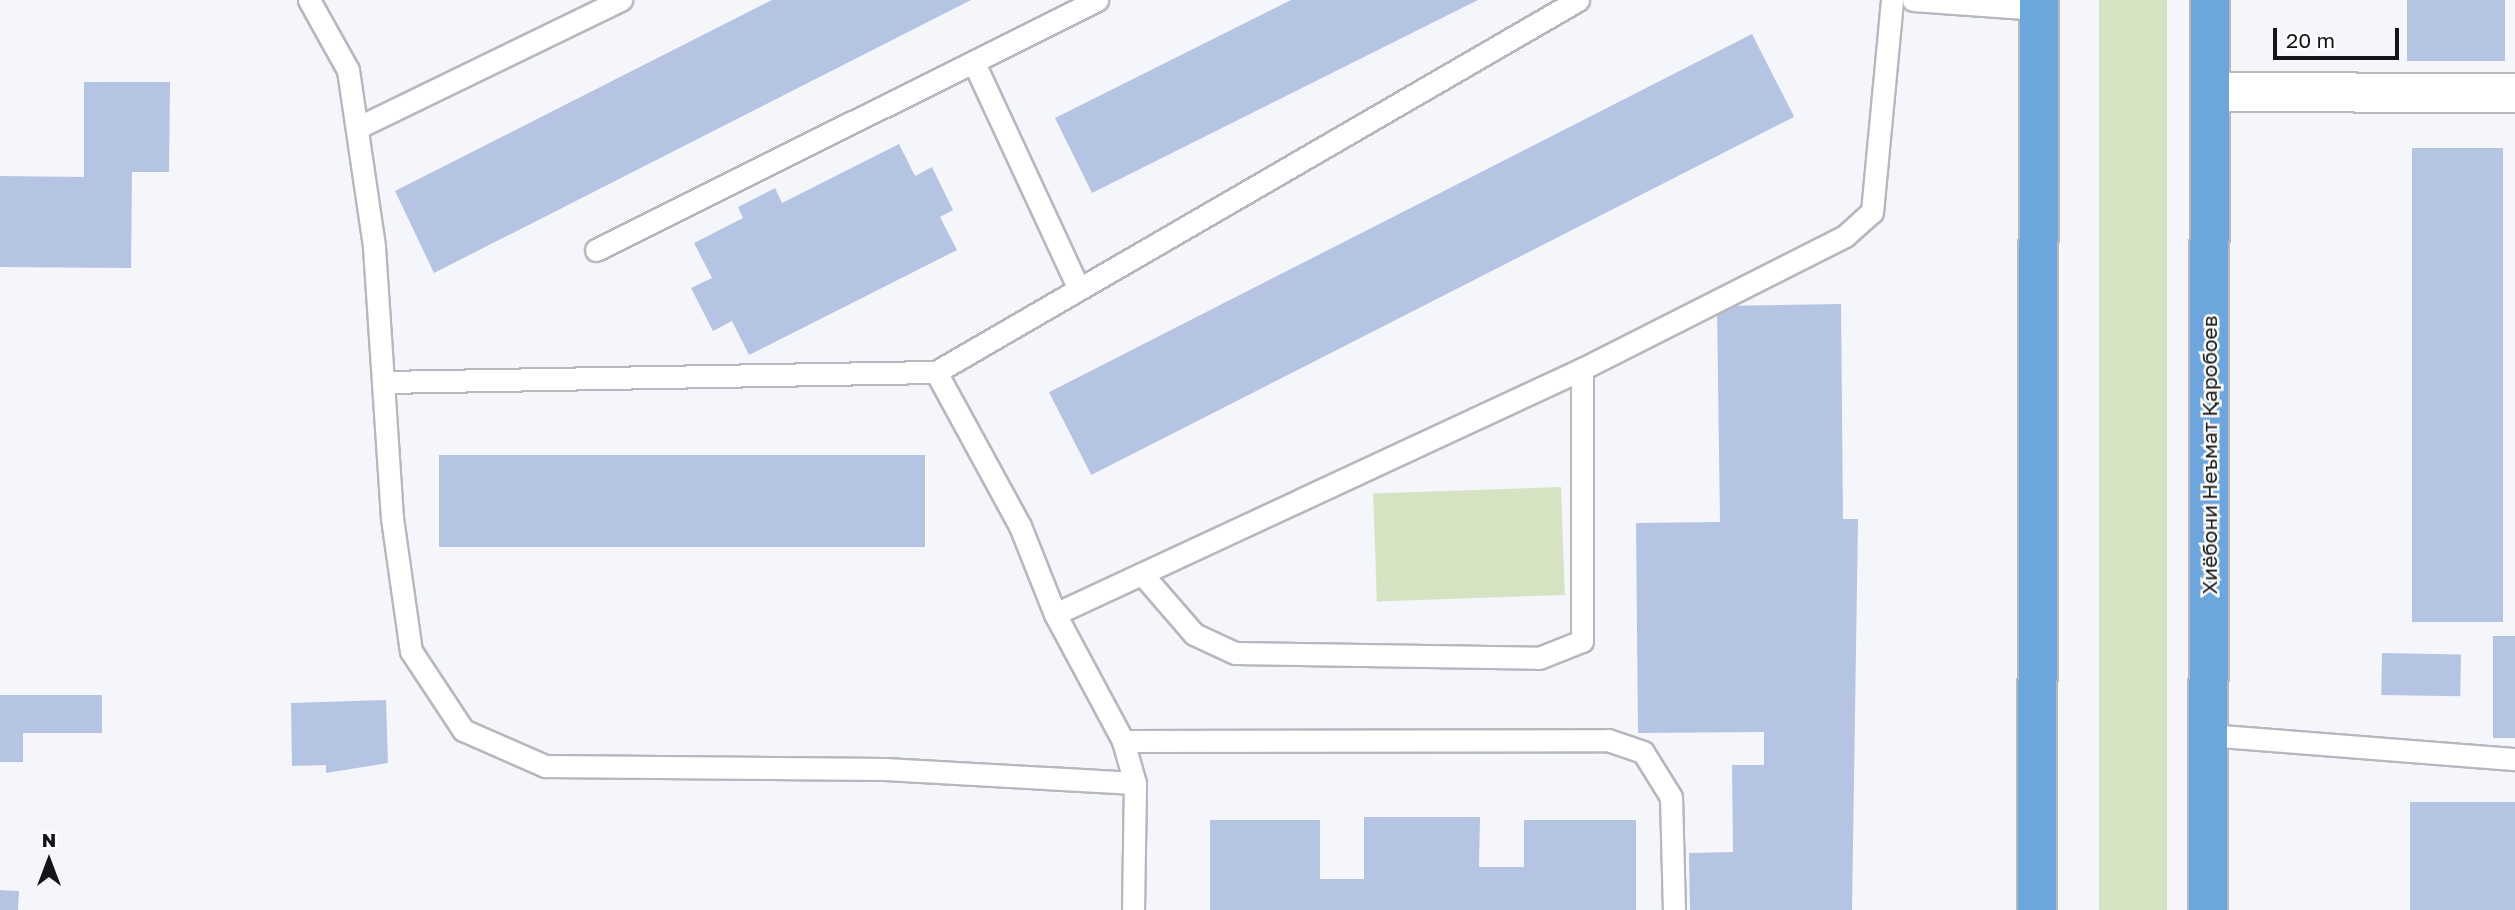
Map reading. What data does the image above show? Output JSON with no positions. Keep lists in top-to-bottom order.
{
  "streets": {
    "highway": ["Хиёбони Неъмат Қаробоев"]
  },
  "scale_bar": "20 m",
  "north": "top"
}
